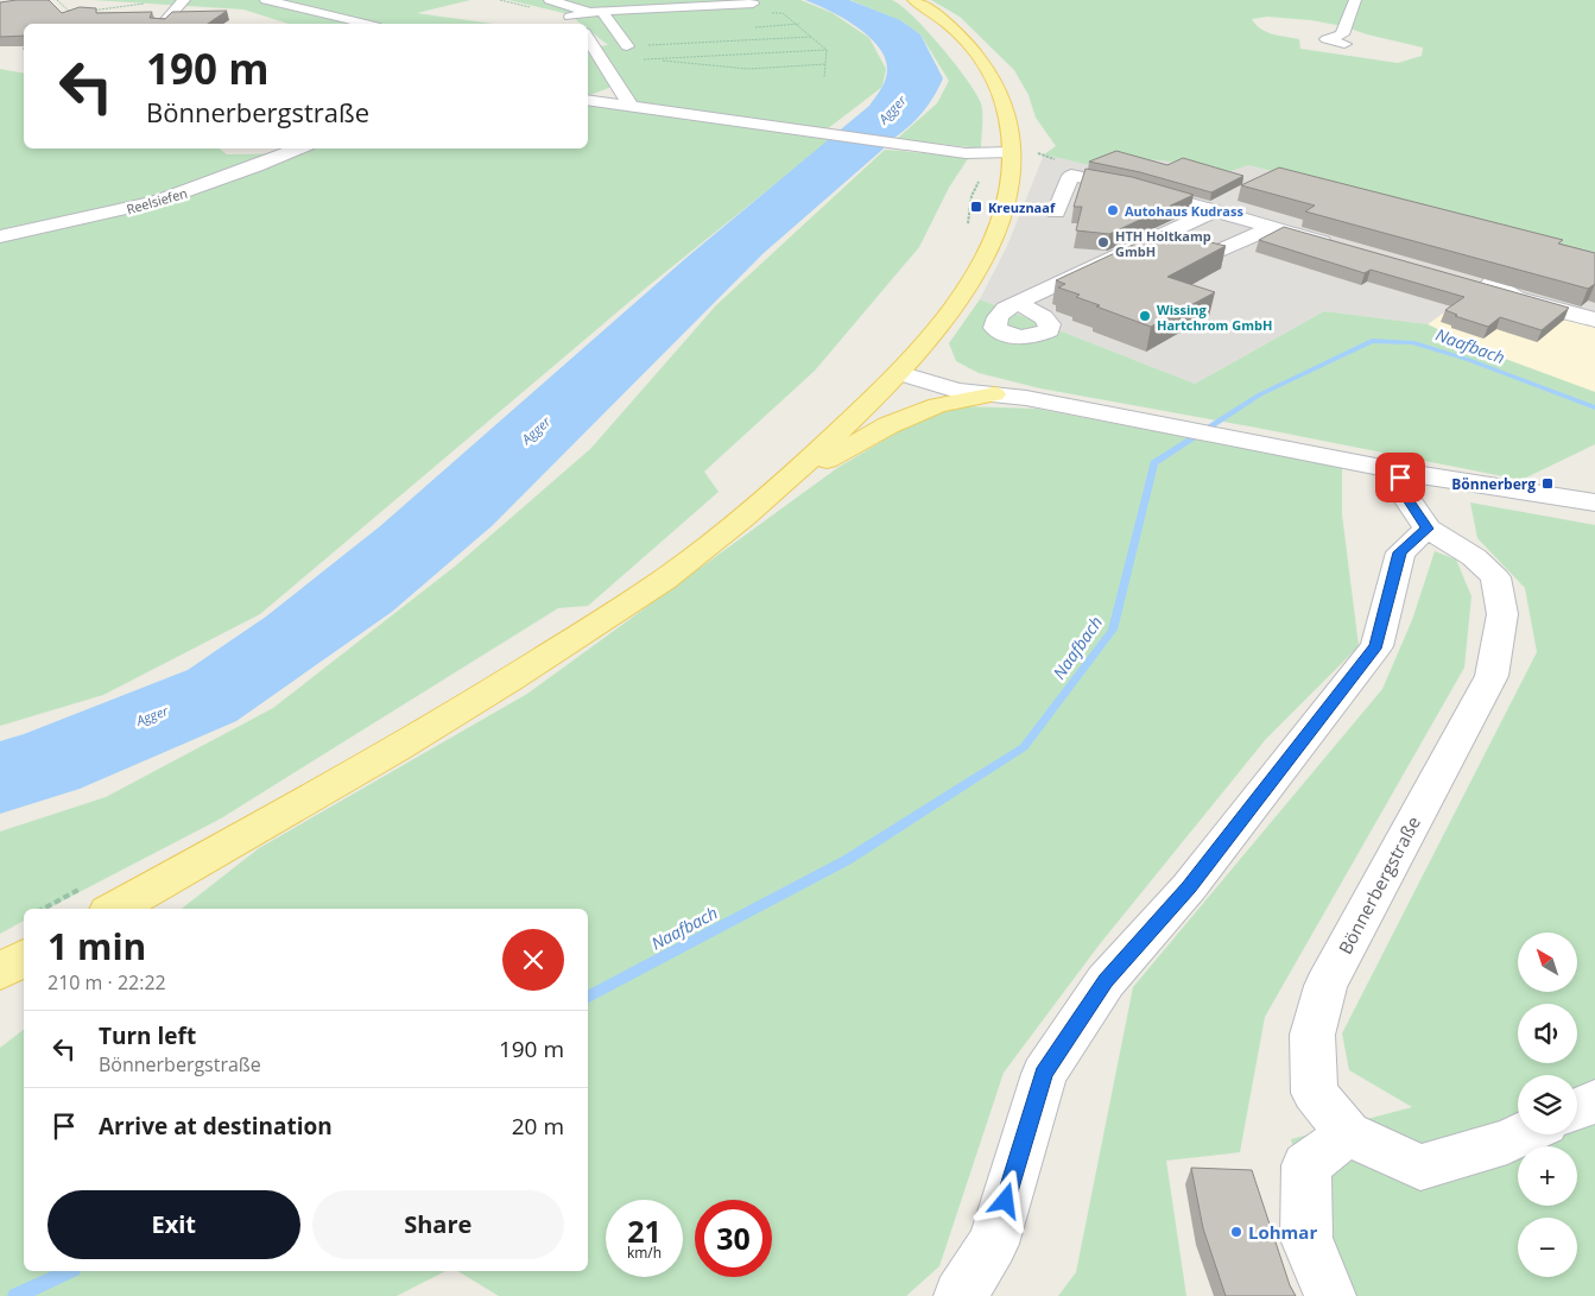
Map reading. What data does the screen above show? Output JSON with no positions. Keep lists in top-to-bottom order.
{
  "streets": {
    "street": ["Reelsiefen", "Bönnerbergstraße"]
  },
  "water": ["Agger", "Naafbach"],
  "places": {
    "transit": ["Kreuznaaf", "Bönnerberg"],
    "other": [
      "Autohaus Kudrass",
      "HTH Holtkamp GmbH",
      "Wissing Hartchrom GmbH",
      "Lohmar"
    ]
  },
  "north": "top left",
  "page": {
    "turn": ["190 m", "Bönnerbergstraße"],
    "heading": ["1 min", "210 m · 22:22"],
    "map_buttons": ["+", "−"],
    "list": [
      {
        "name": "Turn left",
        "note": "Bönnerbergstraße",
        "value": "190 m"
      },
      {
        "name": "Arrive at destination",
        "value": "20 m"
      }
    ],
    "buttons": ["Exit", "Share"],
    "speed": "21 km/h",
    "limit": "30"
  }
}
